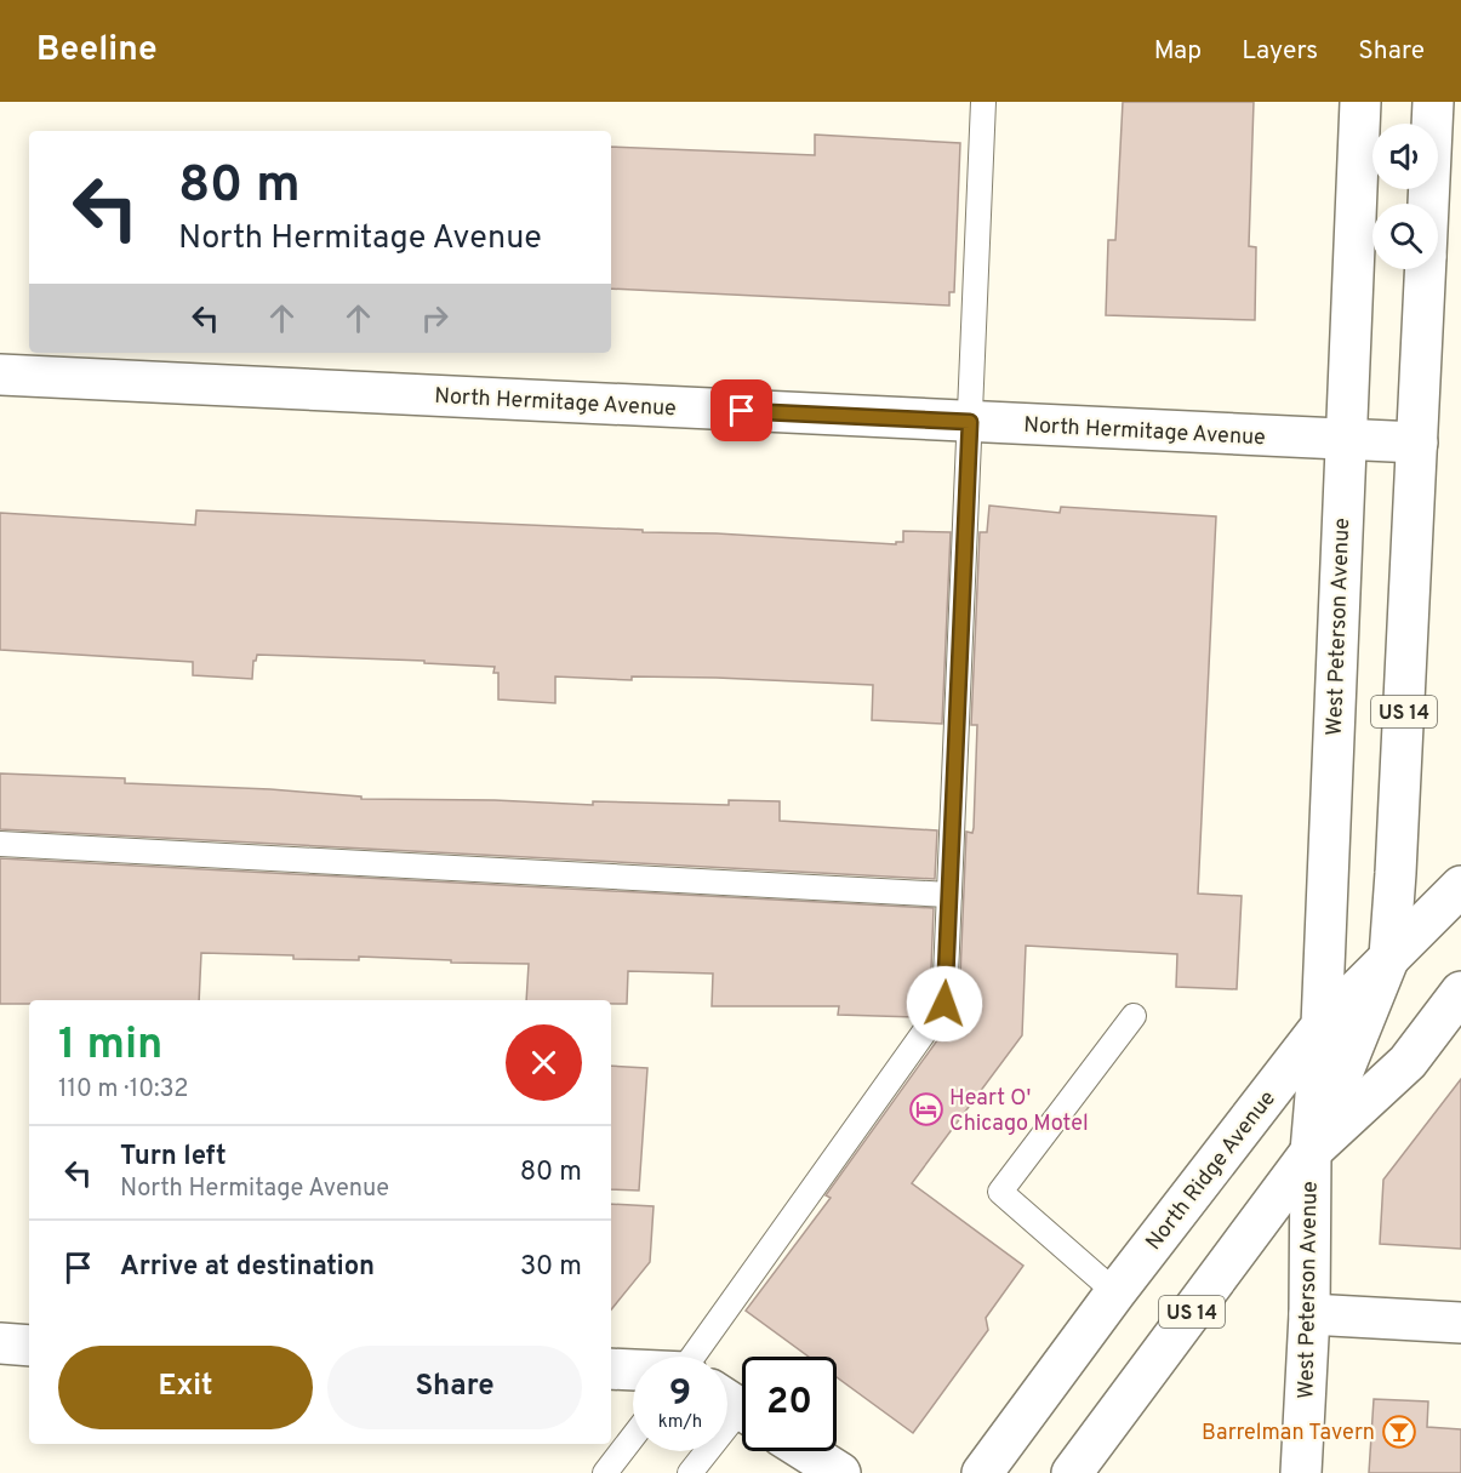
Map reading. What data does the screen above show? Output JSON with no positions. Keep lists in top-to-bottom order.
{
  "streets": {
    "main road": [
      "North Hermitage Avenue",
      "West Peterson Avenue",
      "US 14",
      "North Ridge Avenue"
    ]
  },
  "crossings": [
    ["North Hermitage Avenue", "West Peterson Avenue"],
    ["West Peterson Avenue", "US 14"],
    ["West Peterson Avenue", "North Ridge Avenue"]
  ],
  "places": {
    "hotel": ["Heart O' Chicago Motel"],
    "bar": ["Barrelman Tavern"]
  },
  "page": {
    "header": "Beeline",
    "nav": ["Map", "Layers", "Share"],
    "turn": ["80 m", "North Hermitage Avenue"],
    "heading": ["1 min", "110 m · 10:32"],
    "list": [
      {
        "name": "Turn left",
        "note": "North Hermitage Avenue",
        "value": "80 m"
      },
      {
        "name": "Arrive at destination",
        "value": "30 m"
      }
    ],
    "buttons": ["Exit", "Share"],
    "speed": "9 km/h",
    "limit": "20"
  }
}
